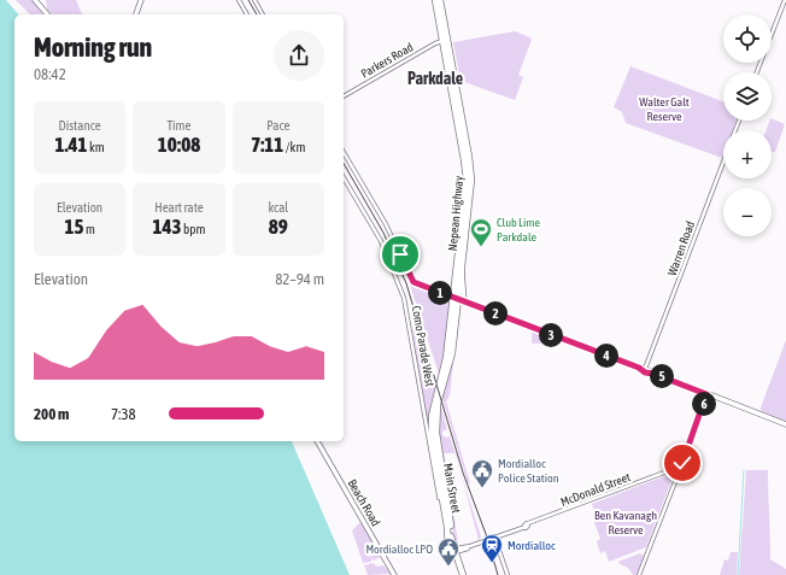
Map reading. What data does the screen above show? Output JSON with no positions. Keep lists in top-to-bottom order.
{
  "streets": {
    "highway": ["Nepean Highway", "Main Street"],
    "main road": ["Beach Road"],
    "street": [
      "Parkers Road",
      "Warren Road",
      "Como Parade West",
      "McDonald Street"
    ]
  },
  "crossings": [
    ["Parkers Road", "Nepean Highway"],
    ["Nepean Highway", "Main Street"],
    ["Como Parade West", "Main Street"],
    ["Main Street", "McDonald Street"]
  ],
  "districts": ["Parkdale"],
  "parks": ["Walter Galt Reserve", "Ben Kavanagh Reserve"],
  "places": {
    "sports": ["Club Lime Parkdale"],
    "public building": ["Mordialloc Police Station", "Mordialloc LPO"],
    "station": ["Mordialloc"]
  },
  "page": {
    "map_buttons": ["+", "−"],
    "heading": ["Morning run", "08:42"],
    "stats": [
      ["Distance", "1.41 km"],
      ["Time", "10:08"],
      ["Pace", "7:11 /km"],
      ["Elevation", "15 m"],
      ["Heart rate", "143 bpm"],
      ["kcal", "89"]
    ],
    "chart": ["Elevation", "82–94 m"],
    "pins": [
      "1",
      "2",
      "3",
      "4",
      "5",
      "6"
    ],
    "list": [
      {
        "name": "200 m",
        "note": "7:38"
      }
    ]
  }
}
